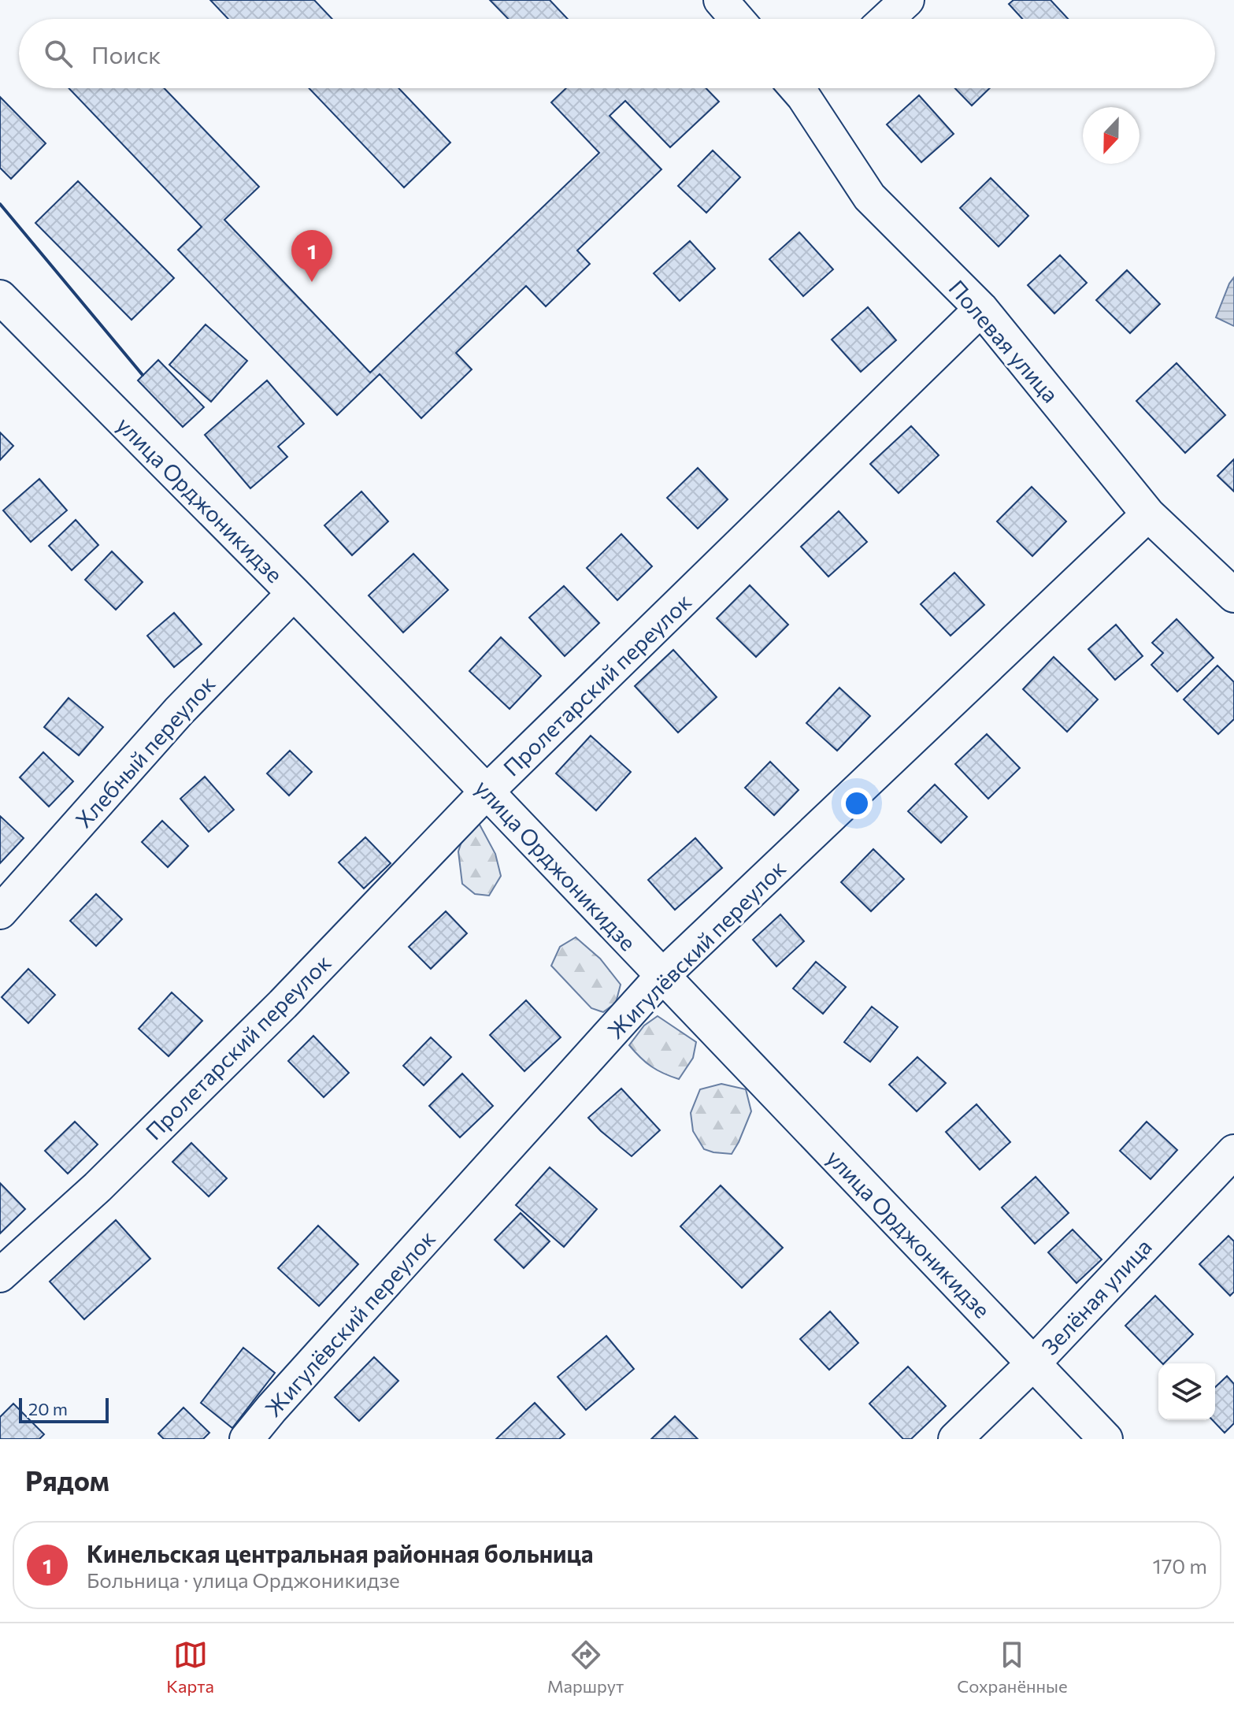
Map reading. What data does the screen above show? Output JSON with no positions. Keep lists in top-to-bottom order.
{
  "streets": {
    "street": [
      "Полевая улица",
      "улица Орджоникидзе",
      "Пролетарский переулок",
      "Хлебный переулок",
      "Жигулёвский переулок",
      "Зелёная улица"
    ]
  },
  "crossings": [
    ["Полевая улица", "Пролетарский переулок"],
    ["Полевая улица", "Жигулёвский переулок"],
    ["улица Орджоникидзе", "Пролетарский переулок"],
    ["улица Орджоникидзе", "Хлебный переулок"],
    ["улица Орджоникидзе", "Жигулёвский переулок"],
    ["улица Орджоникидзе", "Зелёная улица"]
  ],
  "scale_bar": "20 m",
  "north": "bottom",
  "page": {
    "search": "Поиск",
    "pins": "1",
    "scale": "20 m",
    "heading": "Рядом",
    "list": [
      {
        "mark": "1",
        "name": "Кинельская центральная районная больница",
        "note": "Больница · улица Орджоникидзе",
        "value": "170 m"
      }
    ],
    "nav": ["Карта", "Маршрут", "Сохранённые"]
  }
}
